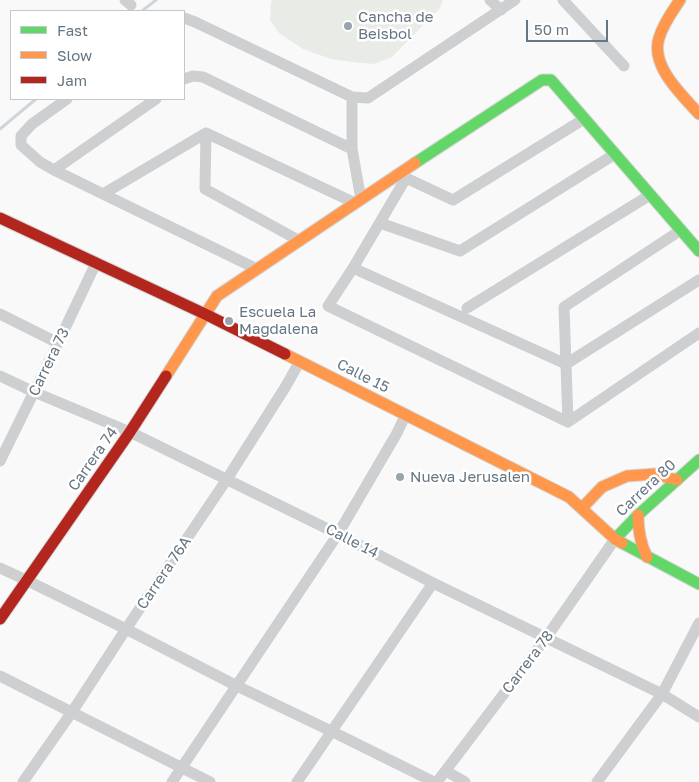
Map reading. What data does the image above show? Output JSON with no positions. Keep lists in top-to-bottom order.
{
  "streets": {
    "street": [
      "Carrera 73",
      "Calle 15",
      "Carrera 74",
      "Carrera 80",
      "Calle 14",
      "Carrera 76A",
      "Carrera 78"
    ]
  },
  "crossings": [
    ["Carrera 73", "Calle 15"],
    ["Carrera 73", "Calle 14"],
    ["Calle 15", "Carrera 74"],
    ["Calle 15", "Carrera 80"],
    ["Calle 15", "Carrera 76A"],
    ["Calle 15", "Carrera 78"],
    ["Carrera 74", "Calle 14"],
    ["Carrera 80", "Carrera 78"],
    ["Calle 14", "Carrera 76A"],
    ["Calle 14", "Carrera 78"]
  ],
  "places": ["Cancha de Beisbol", "Escuela La Magdalena", "Nueva Jerusalen"],
  "legend": ["Fast", "Slow", "Jam"],
  "scale_bar": "50 m"
}
